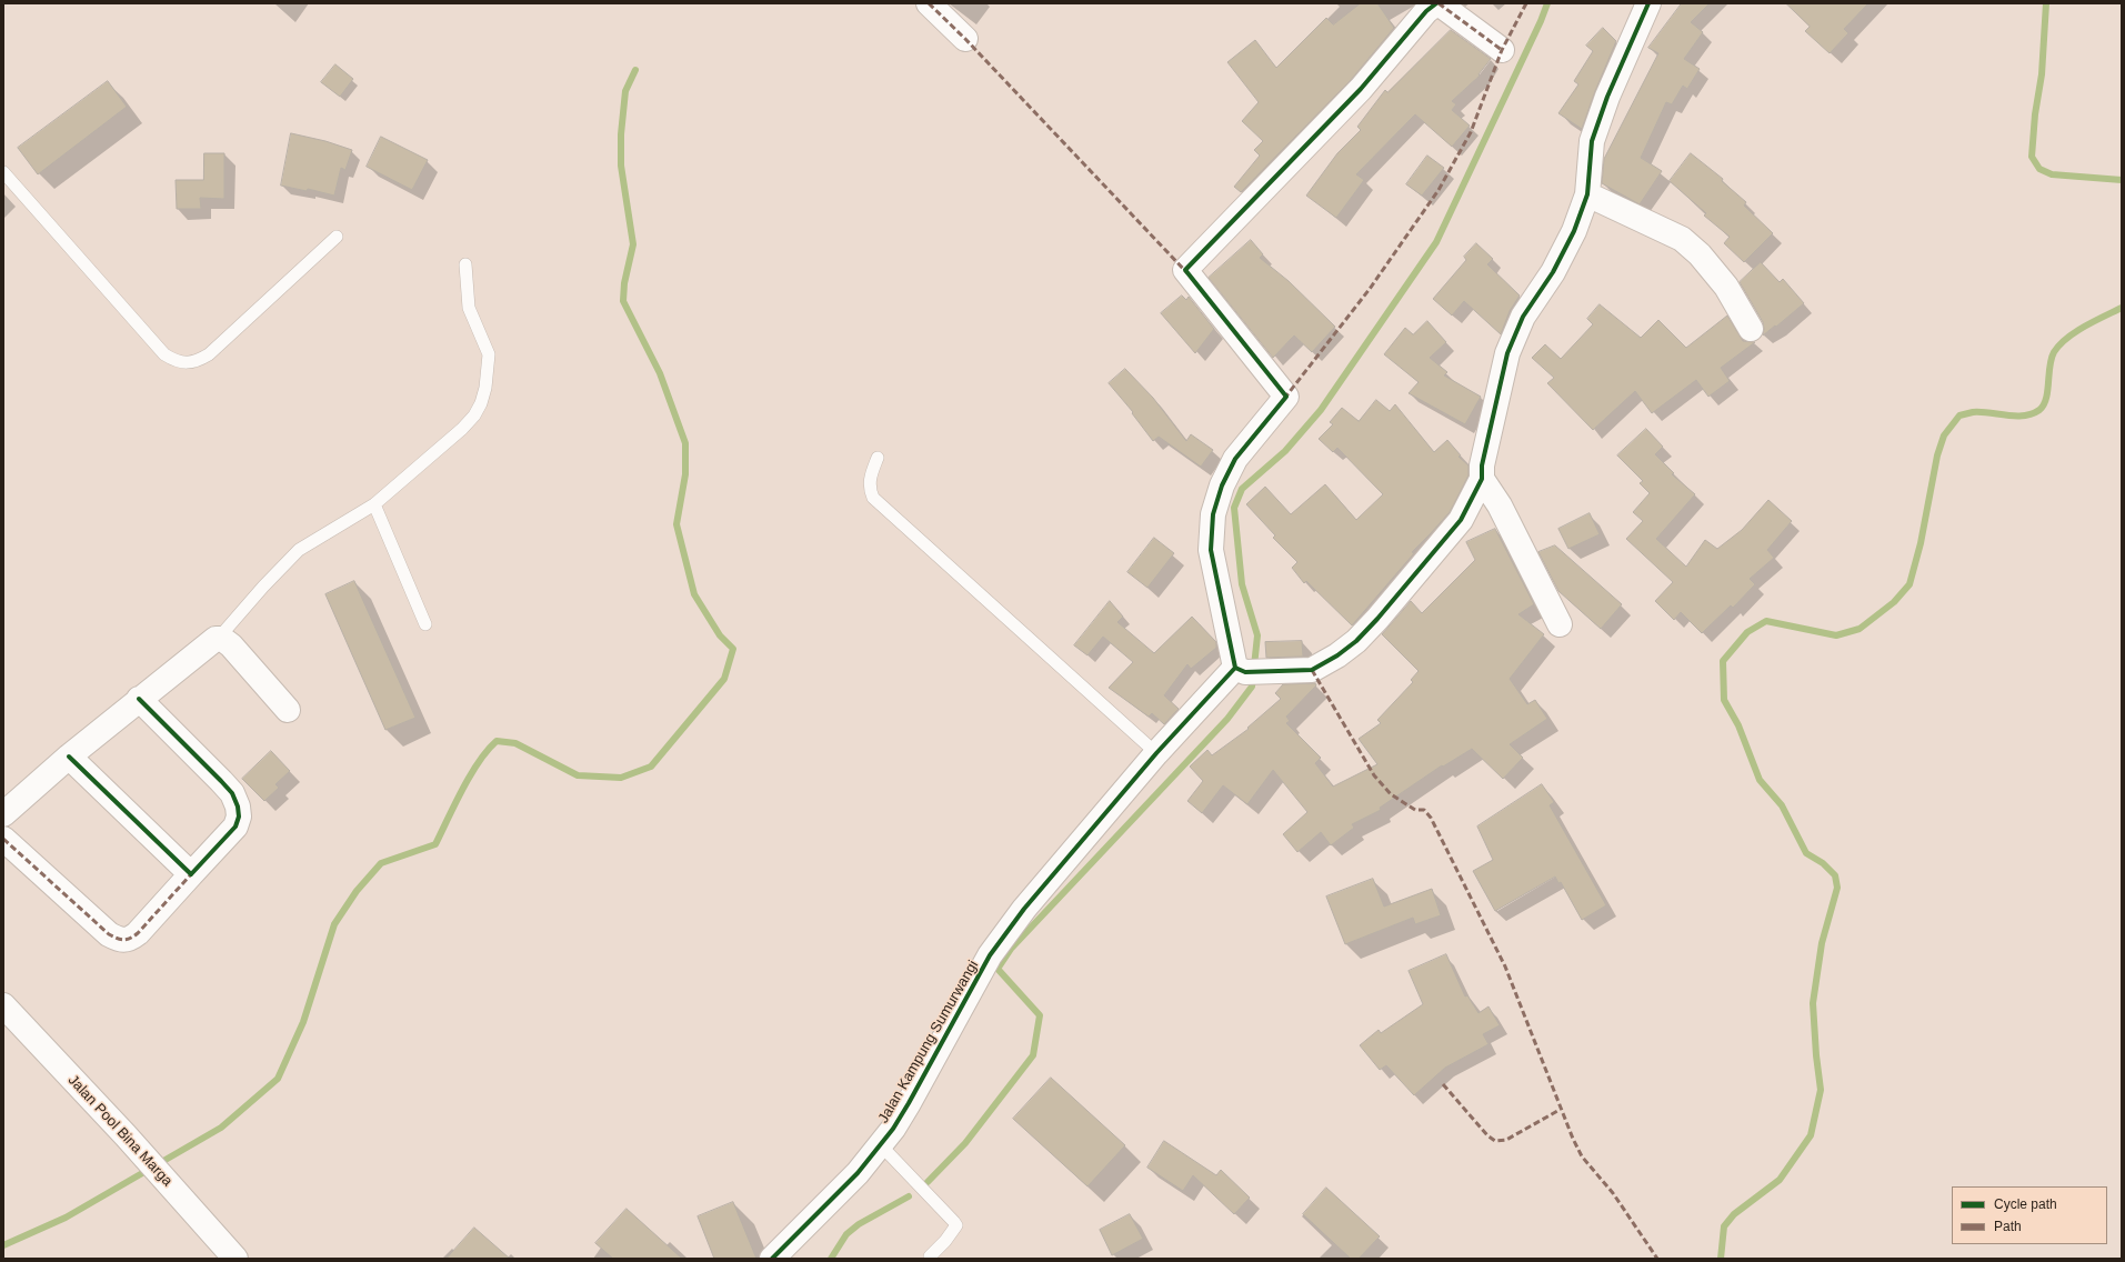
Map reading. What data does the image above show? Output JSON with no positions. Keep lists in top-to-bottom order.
{
  "streets": {
    "street": ["Jalan Kampung Sumurwangi", "Jalan Pool Bina Marga"]
  },
  "legend": ["Cycle path", "Path"]
}
